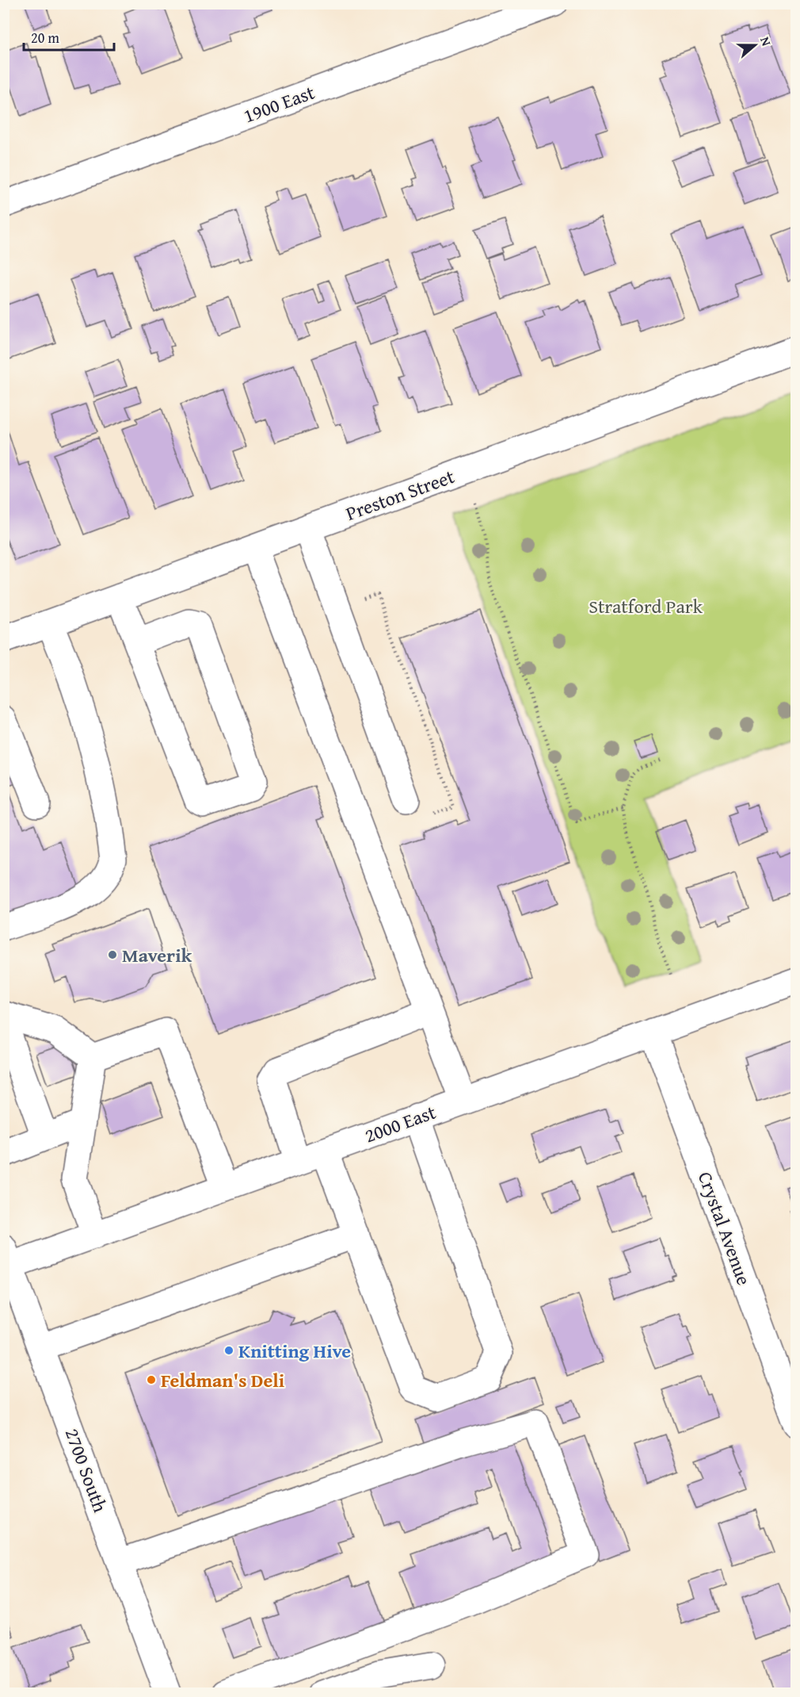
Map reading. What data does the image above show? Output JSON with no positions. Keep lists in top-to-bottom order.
{
  "streets": {
    "street": [
      "1900 East",
      "Preston Street",
      "2000 East",
      "Crystal Avenue",
      "2700 South"
    ]
  },
  "crossings": [
    ["2000 East", "Crystal Avenue"],
    ["2000 East", "2700 South"]
  ],
  "parks": ["Stratford Park"],
  "places": ["Maverik", "Knitting Hive", "Feldman's Deli"],
  "scale_bar": "20 m",
  "north": "right"
}
